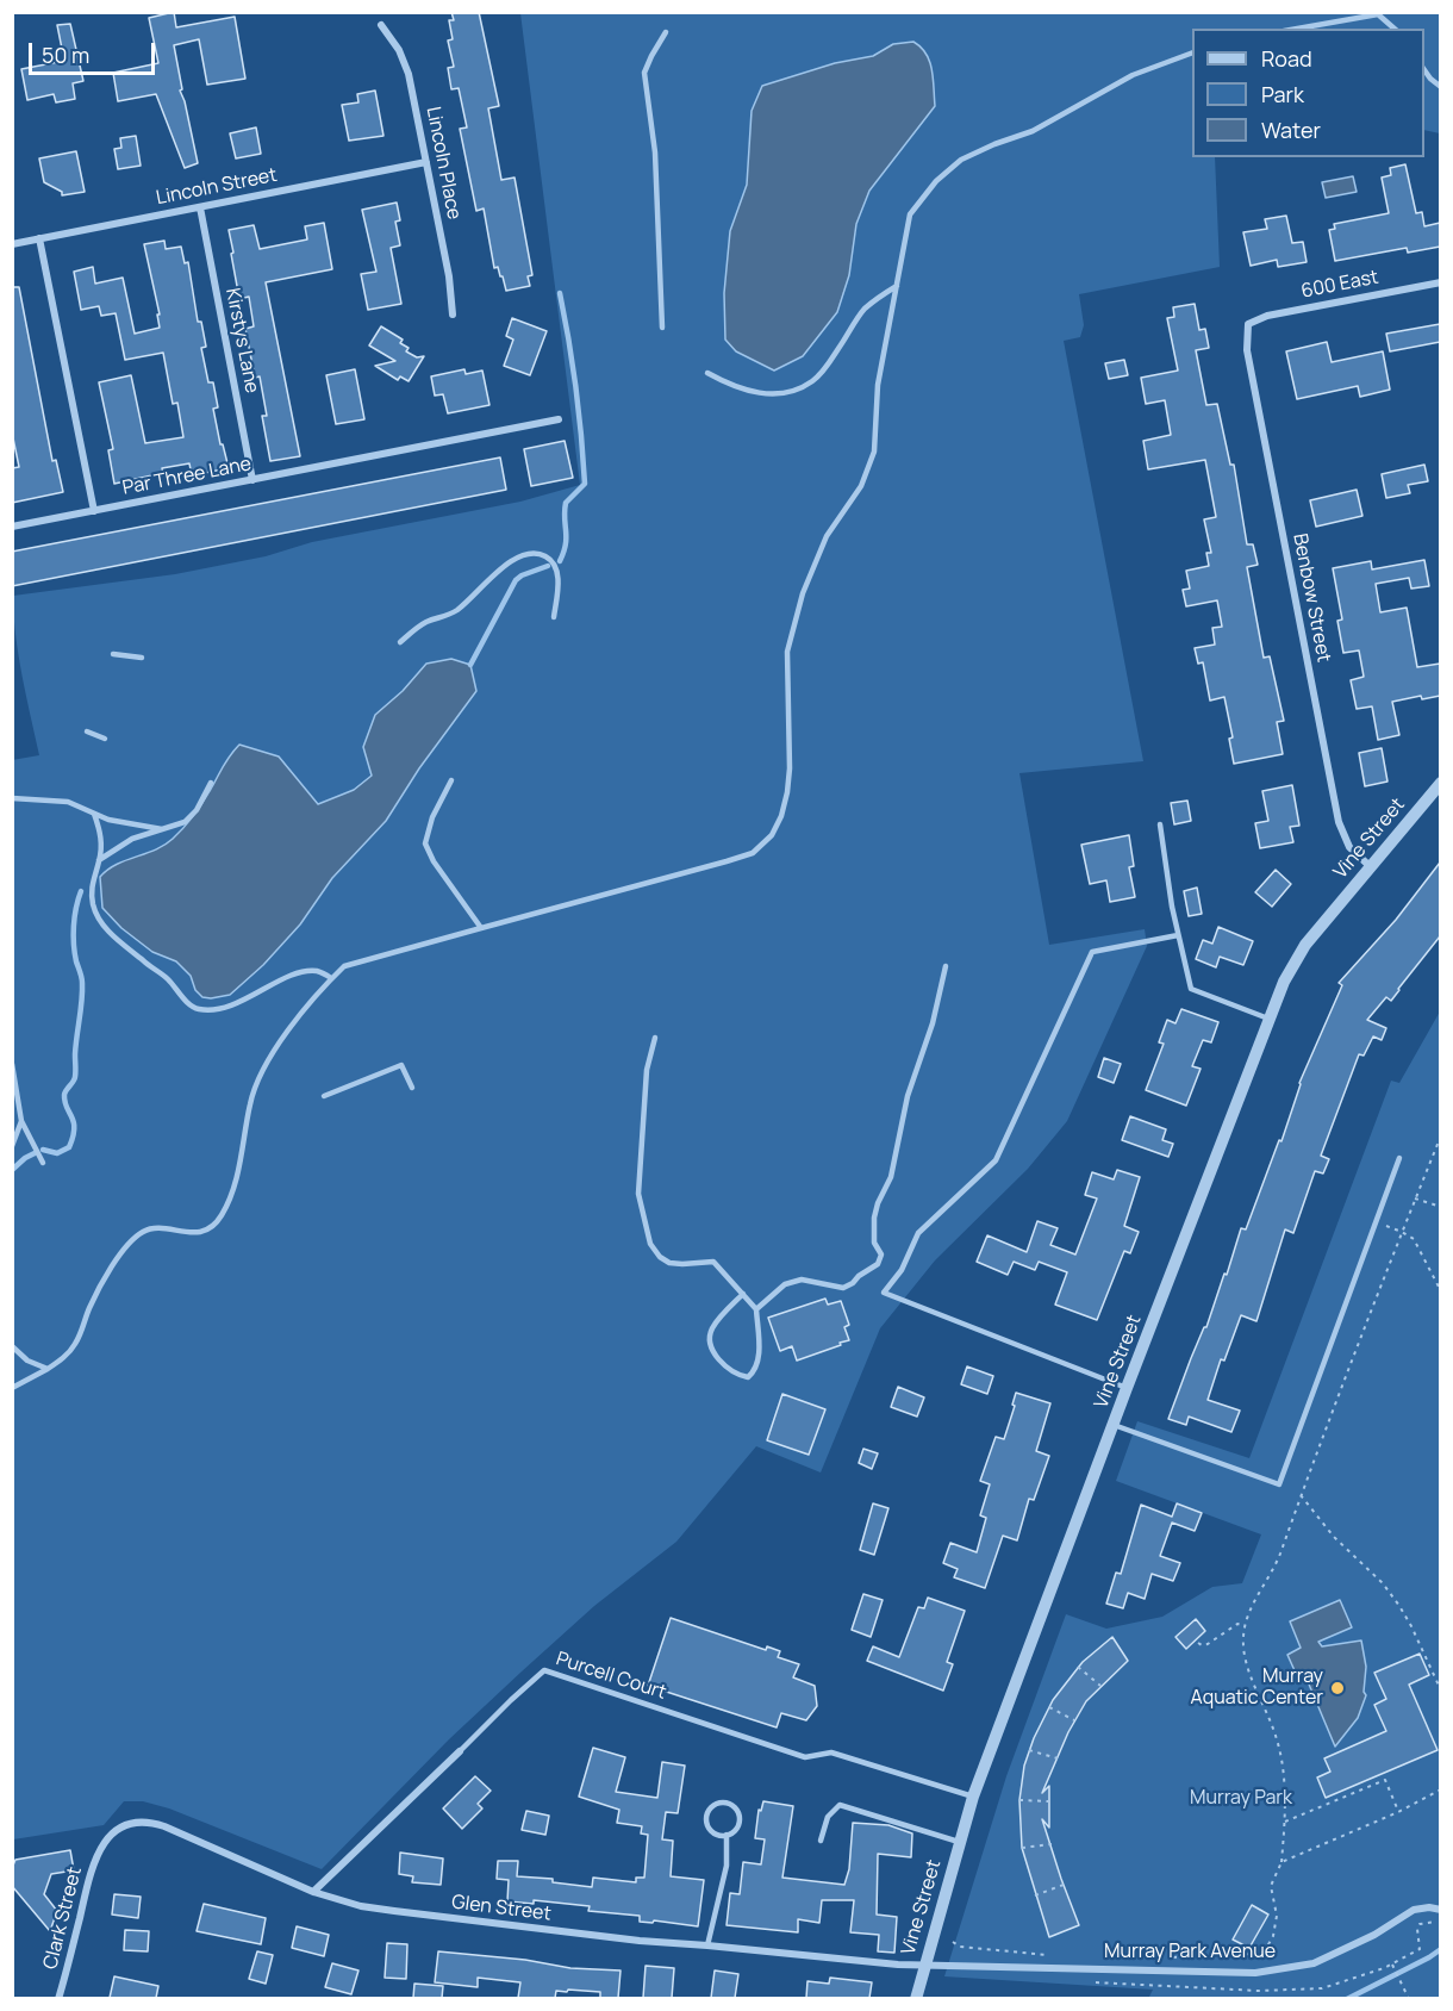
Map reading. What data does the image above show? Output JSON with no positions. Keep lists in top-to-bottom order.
{
  "streets": {
    "street": [
      "Lincoln Place",
      "Lincoln Street",
      "600 East",
      "Kirstys Lane",
      "Par Three Lane",
      "Benbow Street",
      "Vine Street",
      "Purcell Court",
      "Glen Street",
      "Clark Street",
      "Murray Park Avenue"
    ]
  },
  "crossings": [
    ["Lincoln Place", "Lincoln Street"],
    ["Lincoln Street", "Kirstys Lane"],
    ["600 East", "Benbow Street"],
    ["Kirstys Lane", "Par Three Lane"],
    ["Benbow Street", "Vine Street"],
    ["Vine Street", "Purcell Court"],
    ["Vine Street", "Glen Street"],
    ["Vine Street", "Murray Park Avenue"],
    ["Purcell Court", "Glen Street"],
    ["Glen Street", "Clark Street"],
    ["Glen Street", "Murray Park Avenue"]
  ],
  "parks": ["Murray Park"],
  "places": ["Murray Aquatic Center"],
  "legend": ["Road", "Park", "Water"],
  "scale_bar": "50 m"
}
